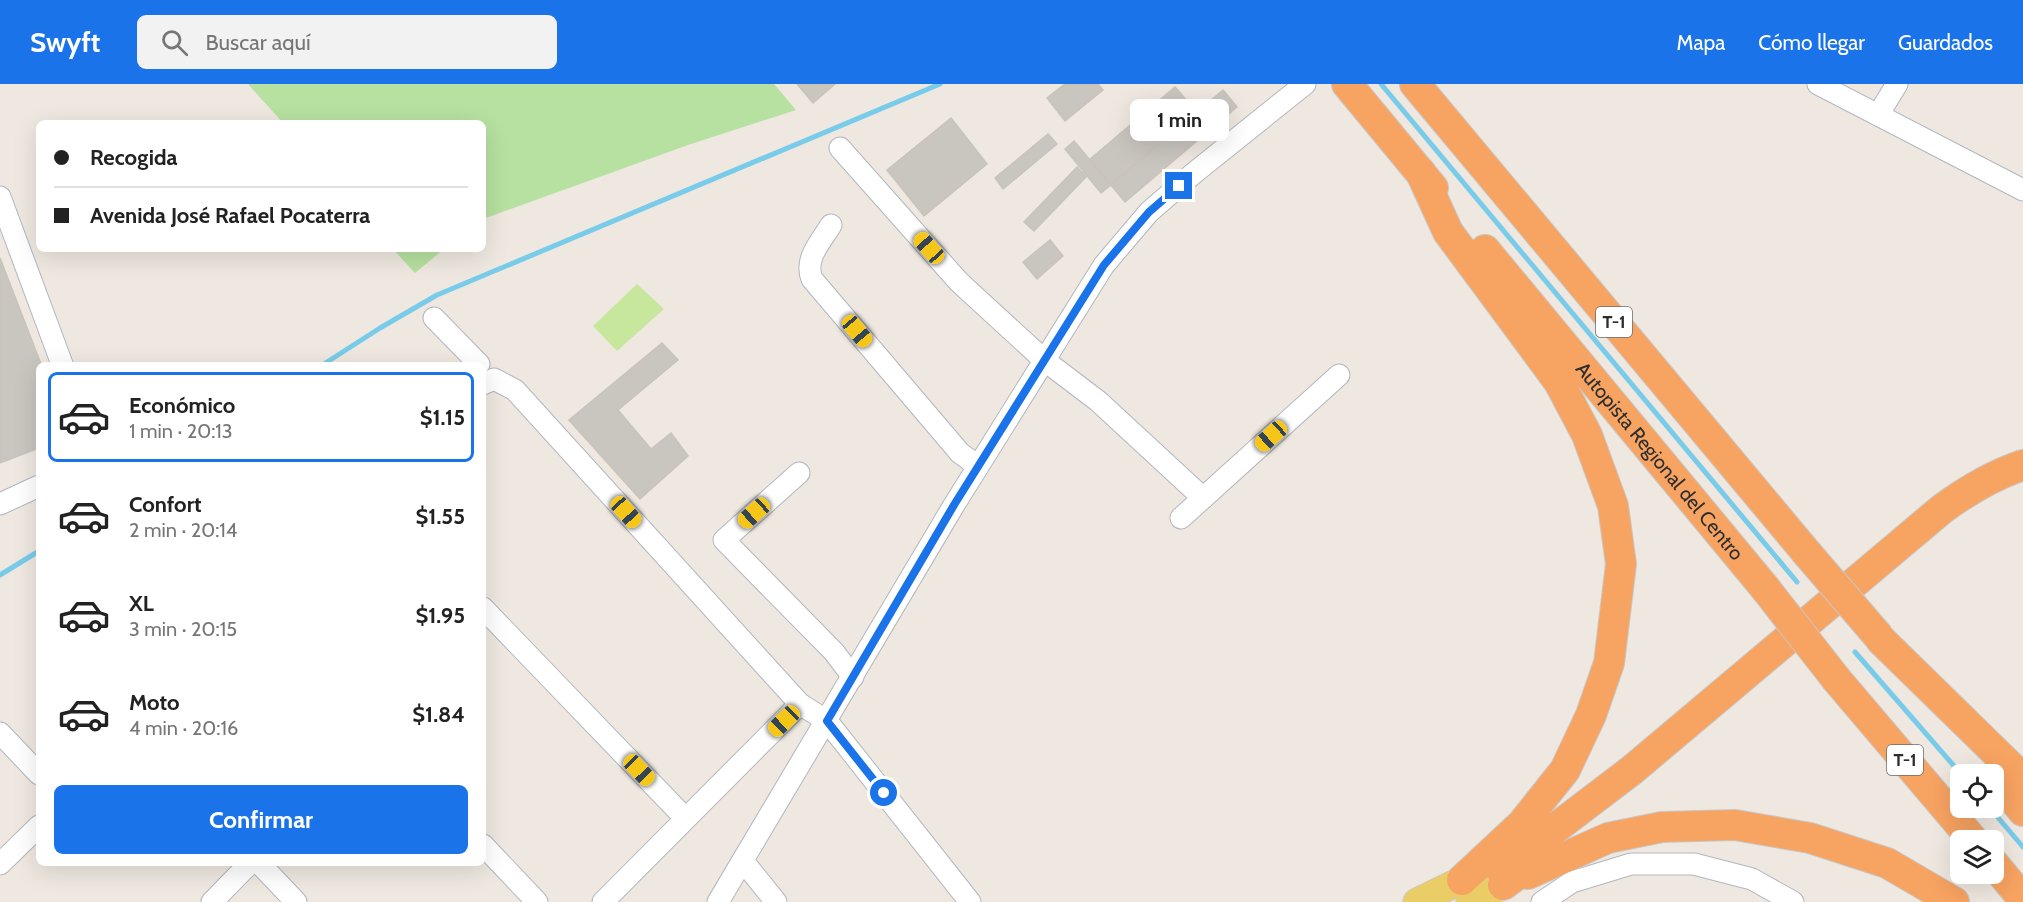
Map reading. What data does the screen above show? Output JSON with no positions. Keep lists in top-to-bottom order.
{
  "streets": {
    "highway": ["T-1", "Autopista Regional del Centro"]
  },
  "page": {
    "header": "Swyft",
    "search": "Buscar aquí",
    "nav": ["Mapa", "Cómo llegar", "Guardados"],
    "bubble": "1 min",
    "banner": ["Recogida", "Avenida José Rafael Pocaterra"],
    "list": [
      {
        "name": "Económico",
        "note": "1 min · 20:13",
        "value": "$1.15"
      },
      {
        "name": "Confort",
        "note": "2 min · 20:14",
        "value": "$1.55"
      },
      {
        "name": "XL",
        "note": "3 min · 20:15",
        "value": "$1.95"
      },
      {
        "name": "Moto",
        "note": "4 min · 20:16",
        "value": "$1.84"
      }
    ],
    "buttons": "Confirmar"
  }
}
